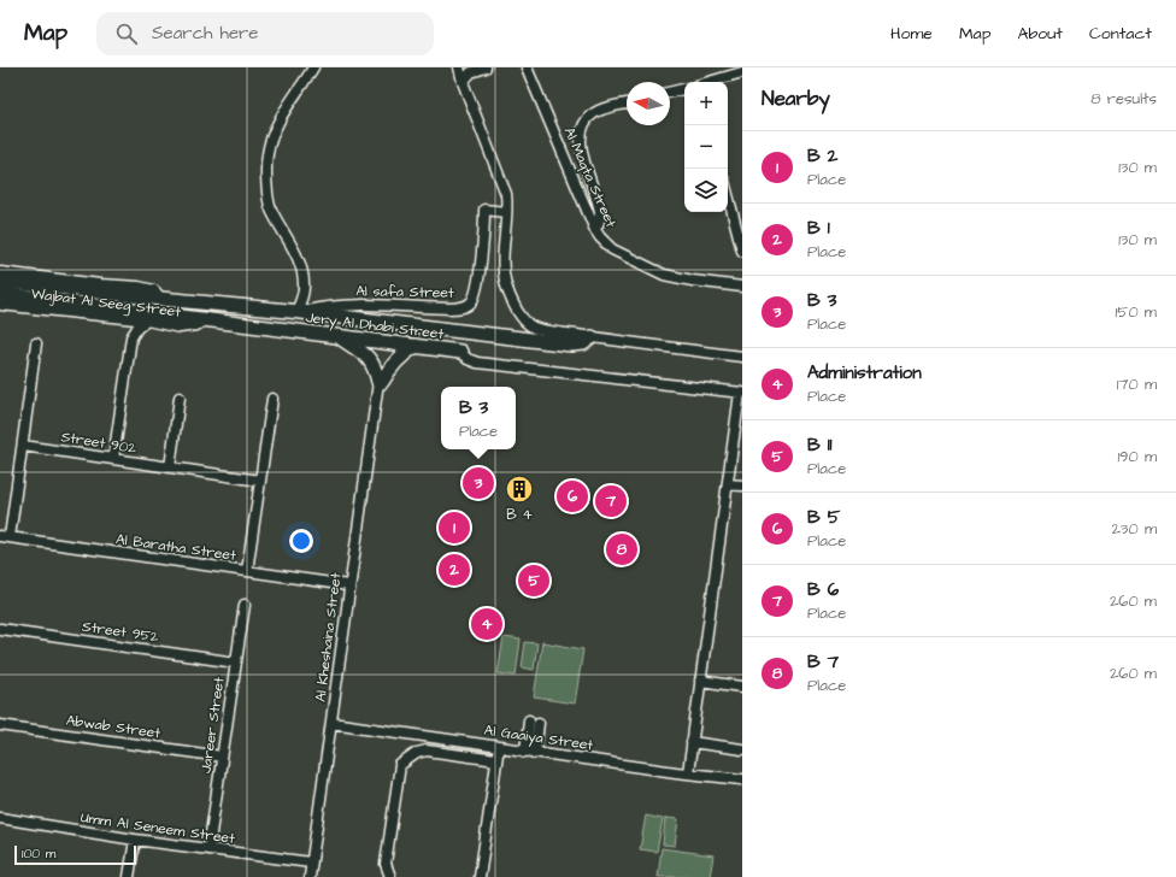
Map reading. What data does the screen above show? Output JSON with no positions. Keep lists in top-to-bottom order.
{
  "streets": {
    "street": [
      "Al Maqta Street",
      "Al safa Street",
      "Wajbat Al Seeg Street",
      "Jery Al Dhabi Street",
      "Street 902",
      "Al Baratha Street",
      "Street 952",
      "Al Kheshaina Street",
      "Jareer Street",
      "Abwab Street",
      "Al Gaaiya Street",
      "Umm Al Seneem Street"
    ]
  },
  "crossings": [
    ["Al safa Street", "Jery Al Dhabi Street"],
    ["Wajbat Al Seeg Street", "Jery Al Dhabi Street"],
    ["Al Baratha Street", "Al Kheshaina Street"],
    ["Street 952", "Jareer Street"],
    ["Al Kheshaina Street", "Al Gaaiya Street"],
    ["Al Kheshaina Street", "Umm Al Seneem Street"],
    ["Jareer Street", "Abwab Street"],
    ["Jareer Street", "Umm Al Seneem Street"]
  ],
  "places": {
    "building": ["B 4"]
  },
  "scale_bar": "100 m",
  "north": "left",
  "page": {
    "header": "Map",
    "search": "Search here",
    "nav": [
      "Home",
      "Map",
      "About",
      "Contact"
    ],
    "heading": ["Nearby", "8 results"],
    "map_buttons": ["+", "−"],
    "list": [
      {
        "mark": "1",
        "name": "B 2",
        "note": "Place",
        "value": "130 m"
      },
      {
        "mark": "2",
        "name": "B 1",
        "note": "Place",
        "value": "130 m"
      },
      {
        "mark": "3",
        "name": "B 3",
        "note": "Place",
        "value": "150 m"
      },
      {
        "mark": "4",
        "name": "Administration",
        "note": "Place",
        "value": "170 m"
      },
      {
        "mark": "5",
        "name": "B 11",
        "note": "Place",
        "value": "190 m"
      },
      {
        "mark": "6",
        "name": "B 5",
        "note": "Place",
        "value": "230 m"
      },
      {
        "mark": "7",
        "name": "B 6",
        "note": "Place",
        "value": "260 m"
      },
      {
        "mark": "8",
        "name": "B 7",
        "note": "Place",
        "value": "260 m"
      }
    ],
    "popup": ["B 3", "Place"],
    "pins": [
      "3",
      "6",
      "7",
      "1",
      "8",
      "2",
      "5",
      "4"
    ],
    "scale": "100 m"
  }
}
